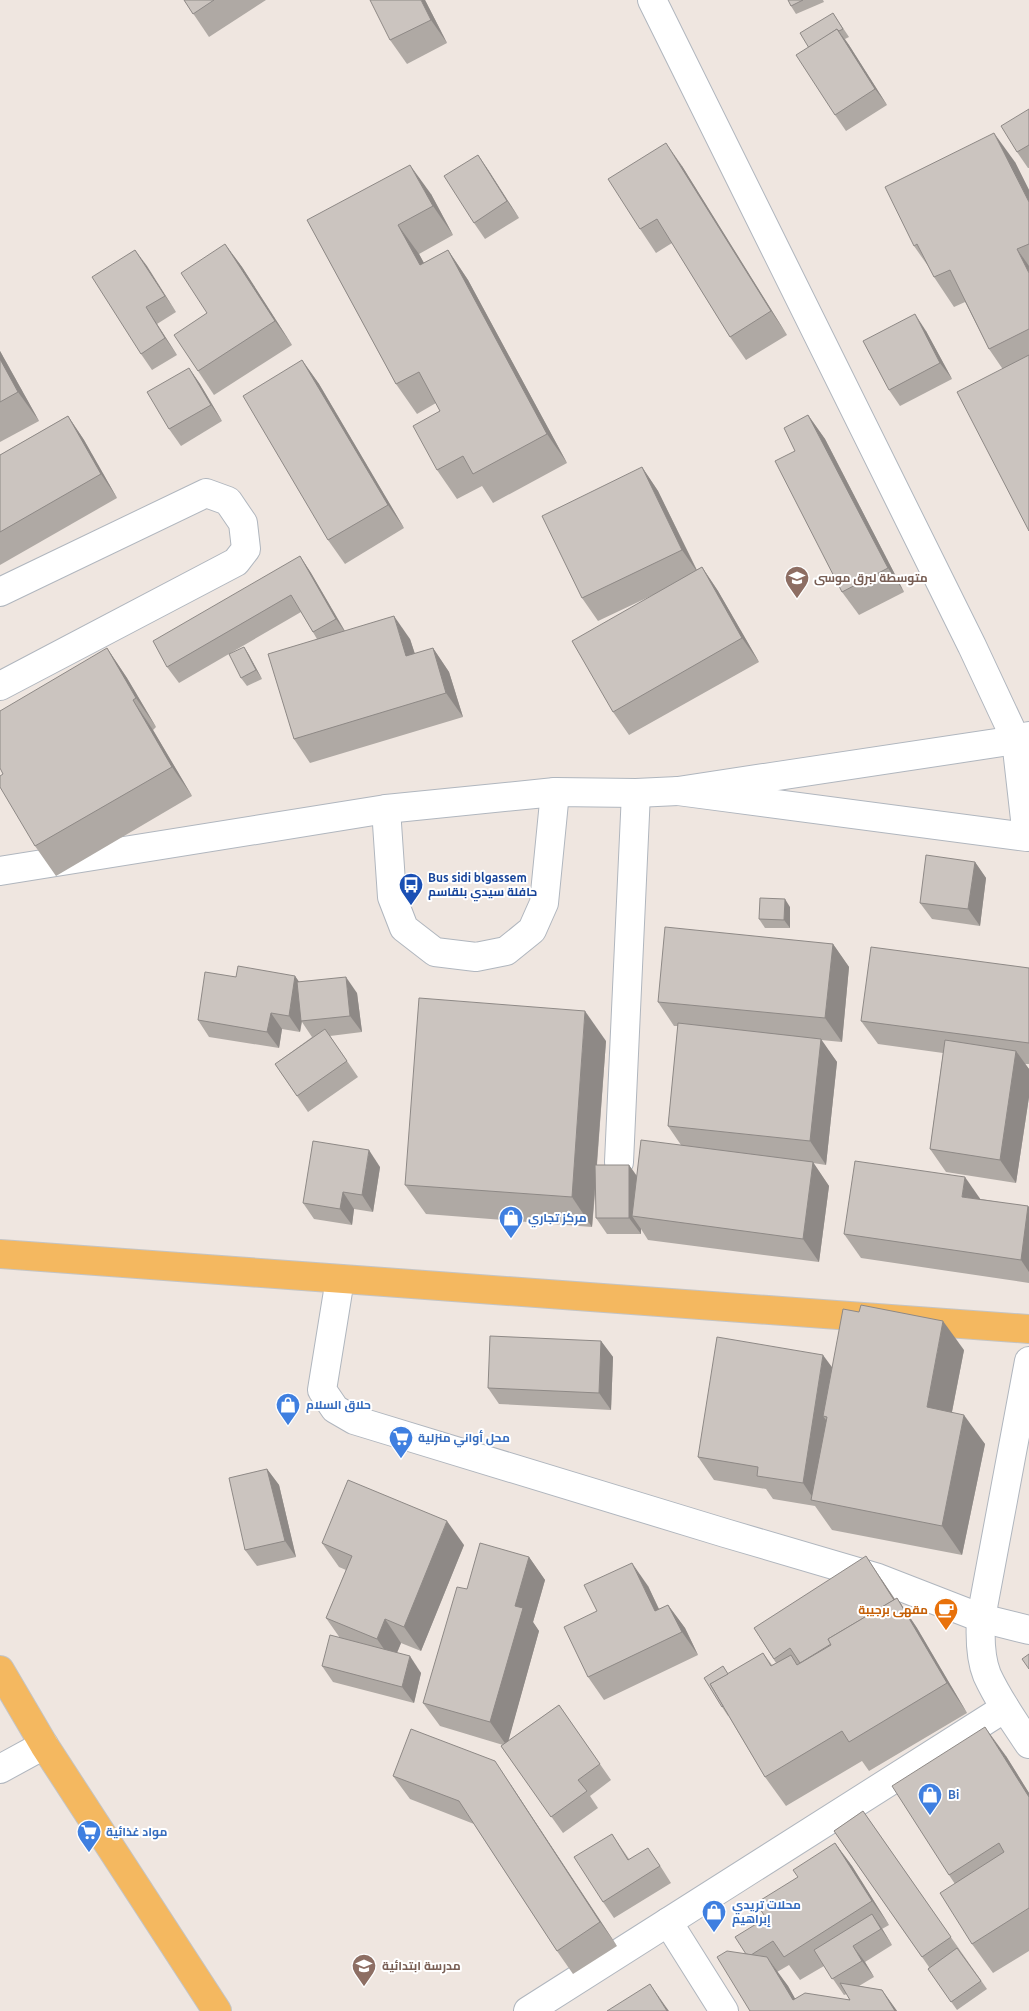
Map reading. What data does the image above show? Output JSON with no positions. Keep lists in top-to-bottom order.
{
  "places": {
    "school or university": ["متوسطة لبرق موسى", "مدرسة ابتدائية"],
    "bus stop": ["Bus sidi blgassem حافلة سيدي بلقاسم"],
    "shop": [
      "مركز تجاري",
      "حلاق السلام",
      "Bi",
      "محلات تريدي إبراهيم"
    ],
    "supermarket": ["محل أواني منزلية", "مواد غذائية"],
    "cafe": ["مقهى برجيبة"]
  }
}
